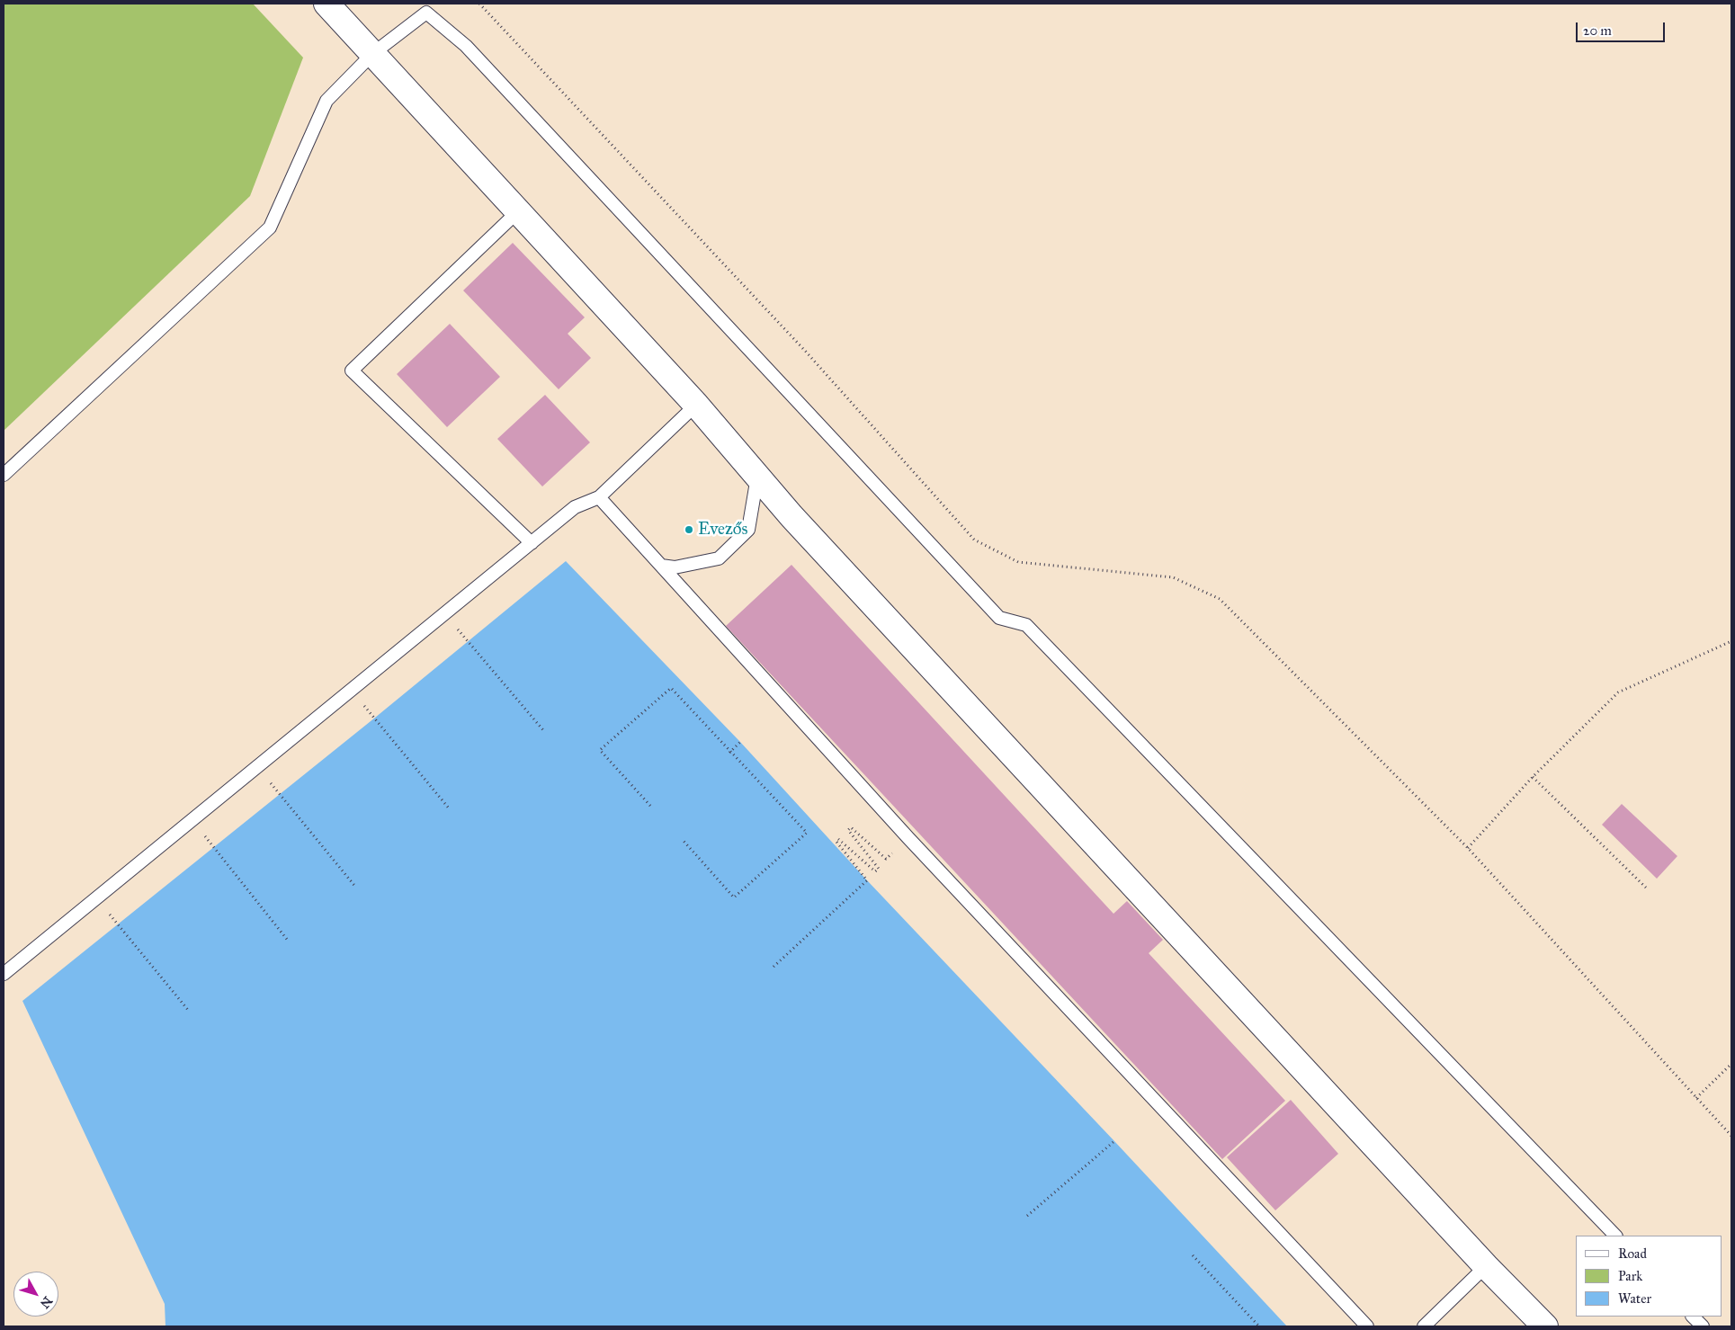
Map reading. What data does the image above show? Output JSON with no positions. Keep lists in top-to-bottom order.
{
  "places": ["Evezős"],
  "legend": ["Road", "Park", "Water"],
  "scale_bar": "20 m",
  "north": "bottom right"
}
